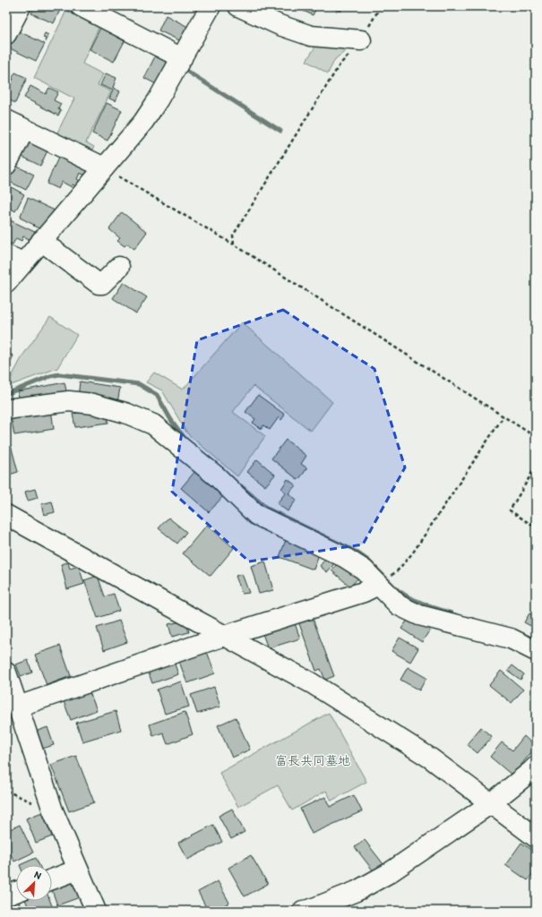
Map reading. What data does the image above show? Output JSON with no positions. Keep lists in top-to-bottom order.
{
  "parks": ["富長共同墓地"],
  "north": "top right"
}
